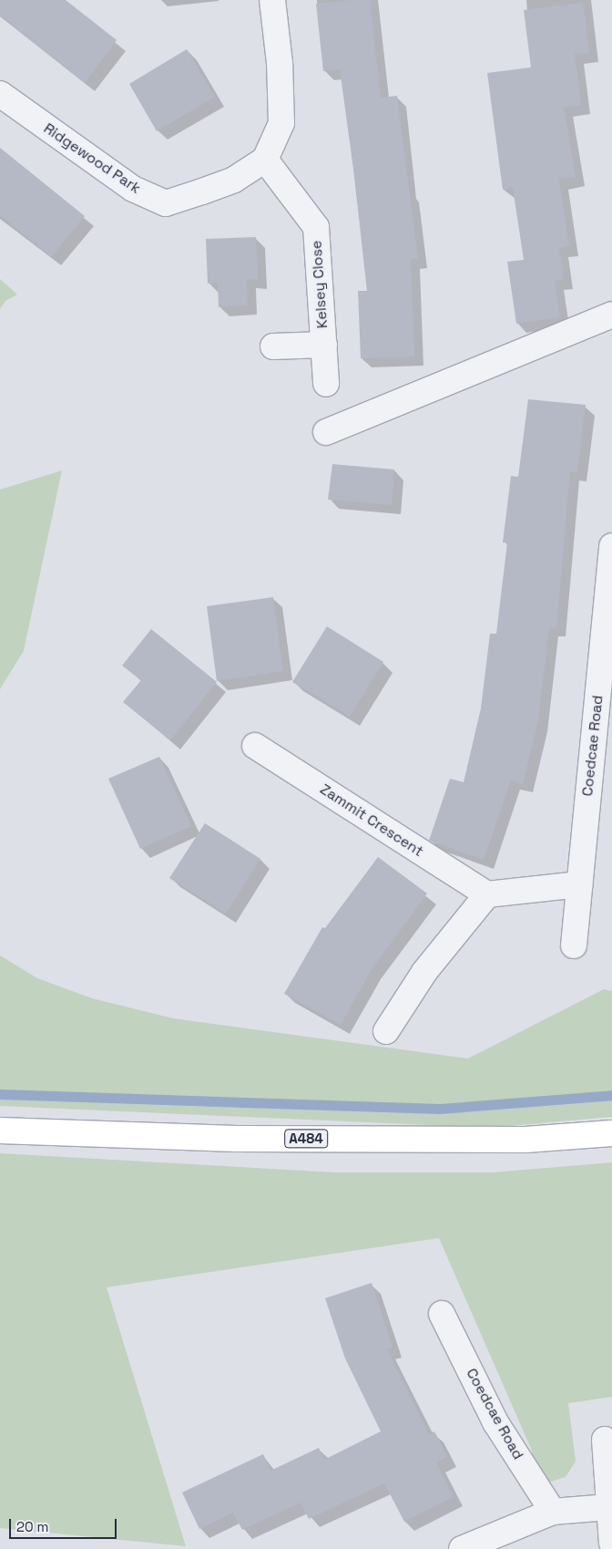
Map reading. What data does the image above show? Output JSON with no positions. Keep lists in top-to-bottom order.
{
  "streets": {
    "main road": ["A484"],
    "street": [
      "Ridgewood Park",
      "Kelsey Close",
      "Coedcae Road",
      "Zammit Crescent"
    ]
  },
  "crossings": [
    ["Ridgewood Park", "Kelsey Close"]
  ],
  "scale_bar": "20 m"
}
